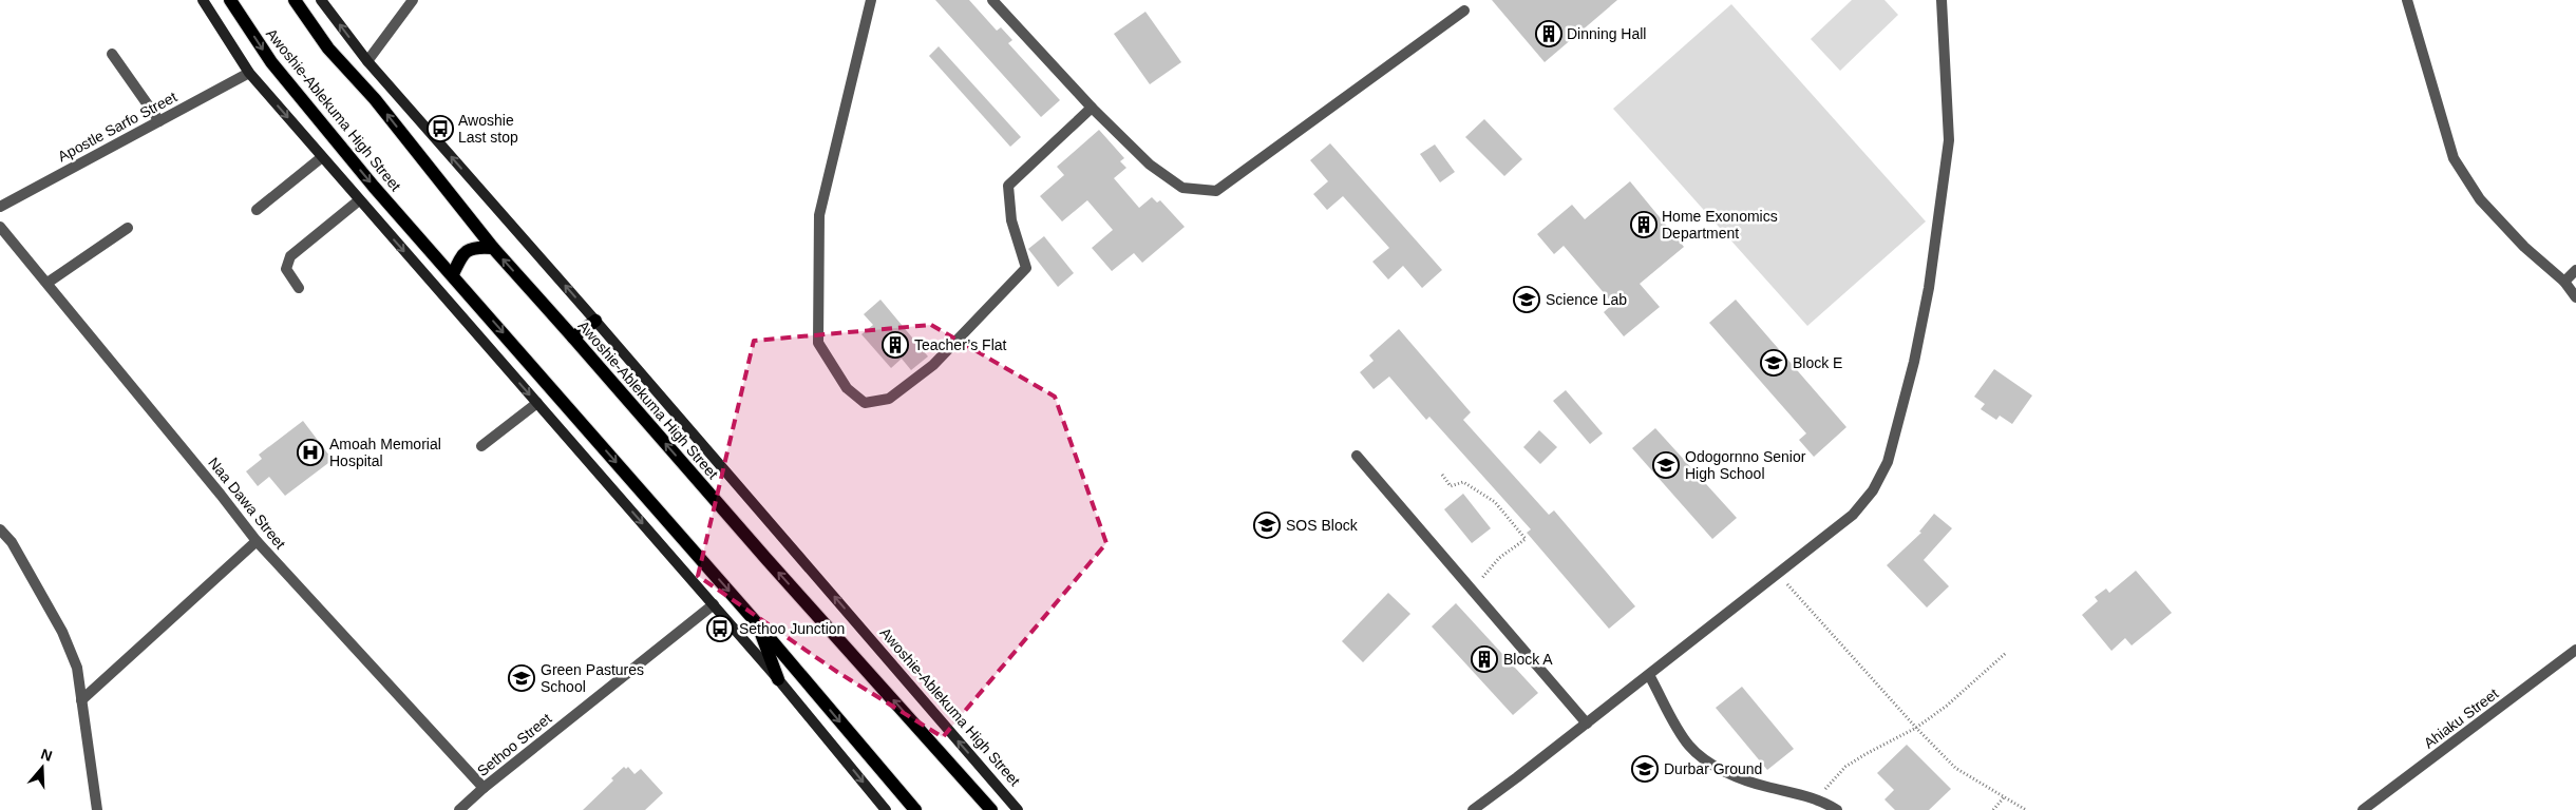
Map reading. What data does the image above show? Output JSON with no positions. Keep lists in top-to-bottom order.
{
  "streets": {
    "main road": ["Awoshie-Ablekuma High Street"],
    "street": [
      "Apostle Sarfo Street",
      "Naa Dawa Street",
      "Ahiaku Street",
      "Sethoo Street"
    ]
  },
  "crossings": [
    ["Naa Dawa Street", "Sethoo Street"]
  ],
  "places": {
    "building": [
      "Dinning Hall",
      "Home Exonomics Department",
      "Teacher’s Flat",
      "Block A"
    ],
    "bus stop": ["Awoshie Last stop", "Sethoo Junction"],
    "school or university": [
      "Science Lab",
      "Block E",
      "Odogornno Senior High School",
      "SOS Block",
      "Green Pastures School",
      "Durbar Ground"
    ],
    "hospital": ["Amoah Memorial Hospital"]
  },
  "north": "top"
}
